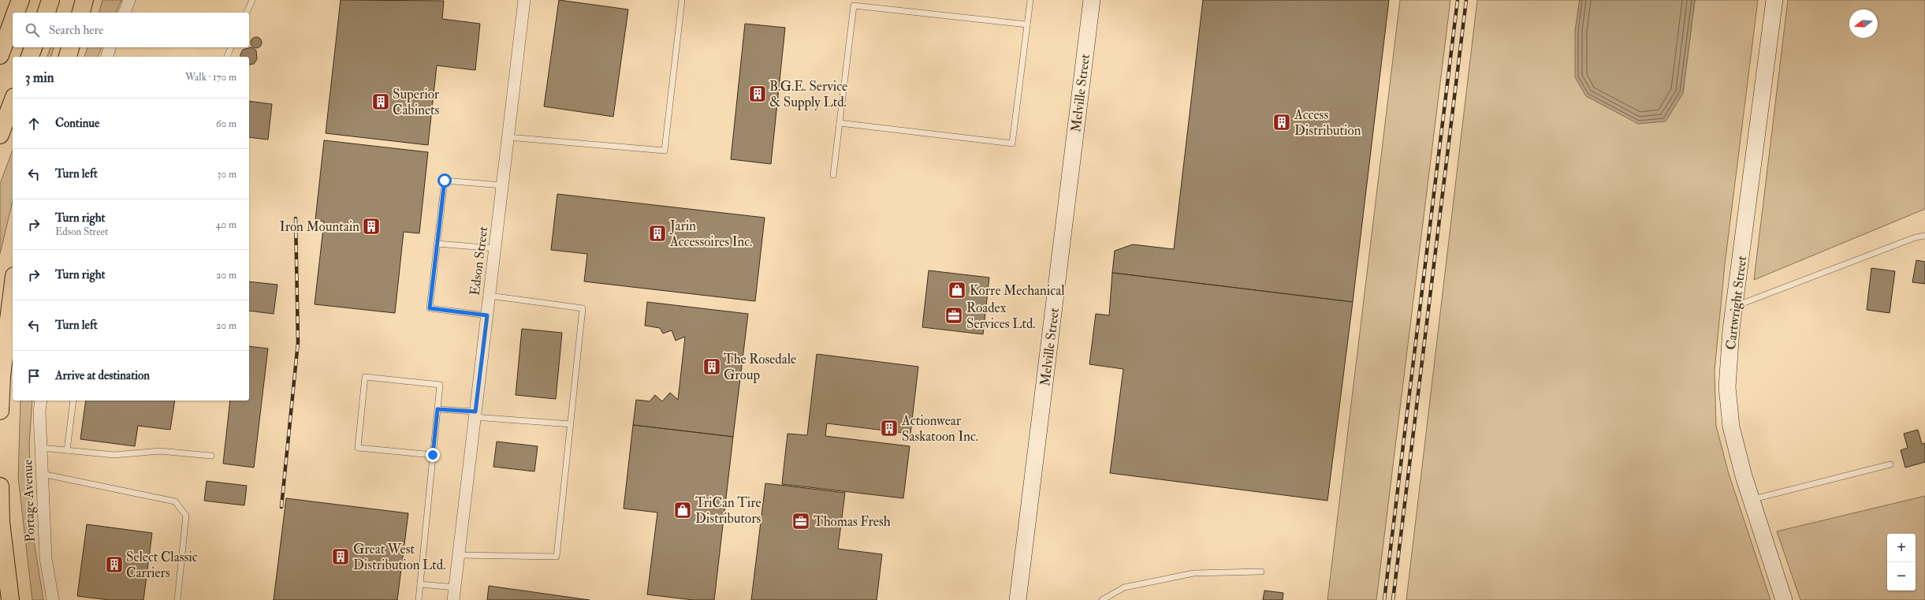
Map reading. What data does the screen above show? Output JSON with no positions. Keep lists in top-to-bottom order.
{
  "streets": {
    "street": [
      "Melville Street",
      "Edson Street",
      "Cartwright Street",
      "Portage Avenue"
    ]
  },
  "places": {
    "building": [
      "B.G.E. Service & Supply Ltd.",
      "Superior Cabinets",
      "Access Distribution",
      "Iron Mountain",
      "Jarin Accessoires Inc.",
      "The Rosedale Group",
      "Actionwear Saskatoon Inc.",
      "Great West Distribution Ltd.",
      "Select Classic Carriers"
    ],
    "shop": ["Korre Mechanical", "TriCan Tire Distributors"],
    "office": ["Roadex Services Ltd.", "Thomas Fresh"]
  },
  "north": "left",
  "page": {
    "search": "Search here",
    "heading": ["3 min", "Walk · 170 m"],
    "list": [
      ["Continue", "60 m"],
      ["Turn left", "30 m"],
      ["Turn right", "Edson Street", "40 m"],
      ["Turn right", "20 m"],
      ["Turn left", "20 m"],
      "Arrive at destination"
    ],
    "map_buttons": ["+", "−"]
  }
}
